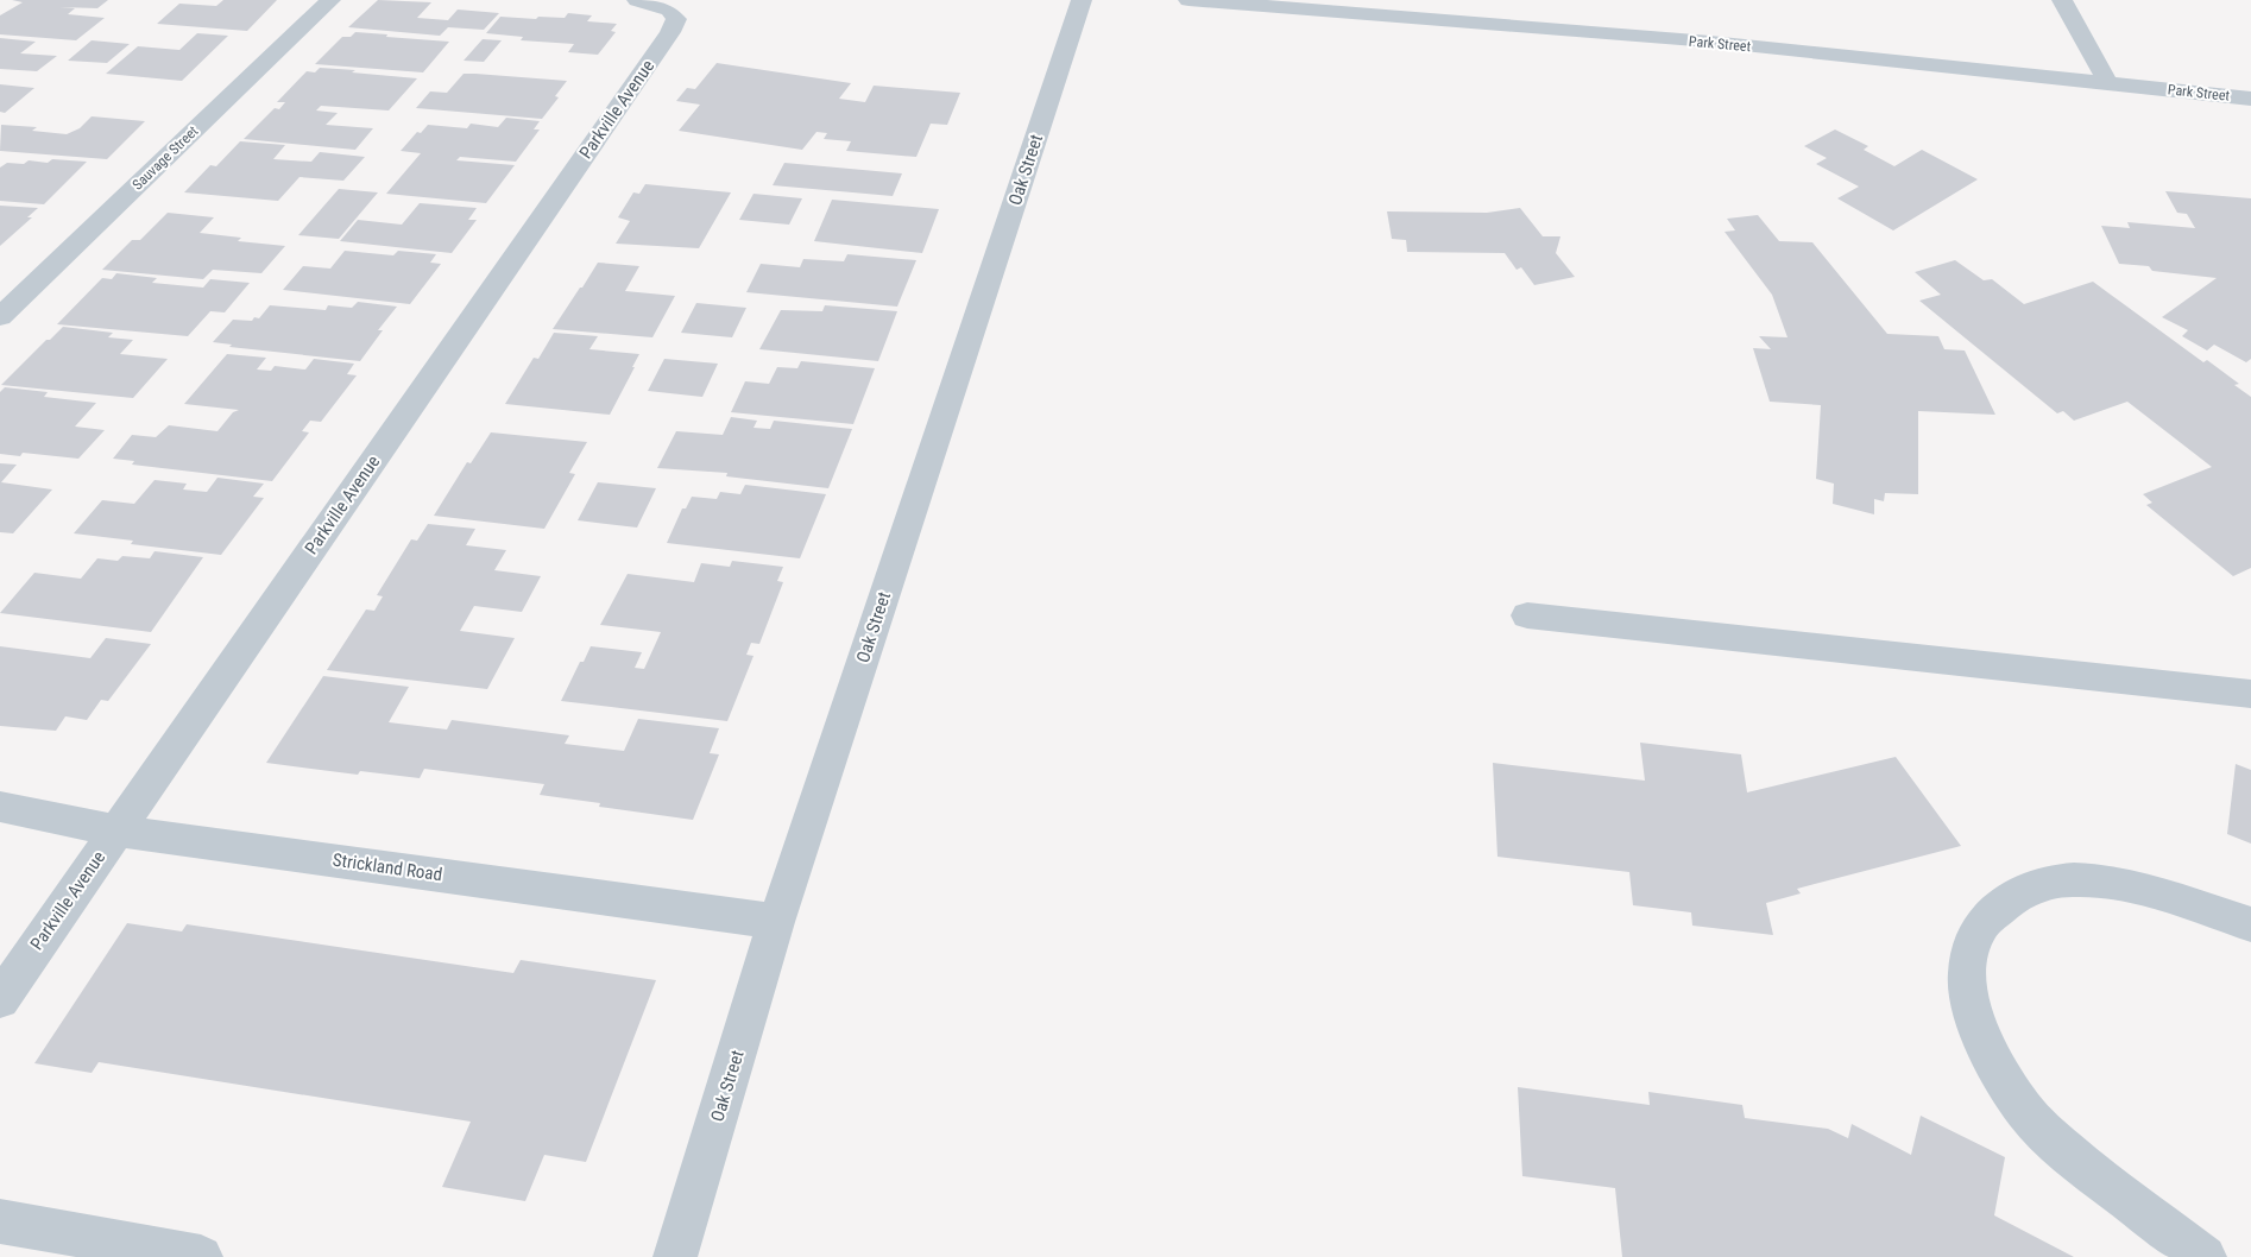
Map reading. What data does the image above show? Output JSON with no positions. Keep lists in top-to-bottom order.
{
  "streets": {
    "street": [
      "Park Street",
      "Parkville Avenue",
      "Sauvage Street",
      "Oak Street",
      "Strickland Road"
    ]
  },
  "crossings": [
    ["Parkville Avenue", "Strickland Road"],
    ["Oak Street", "Strickland Road"]
  ]
}
